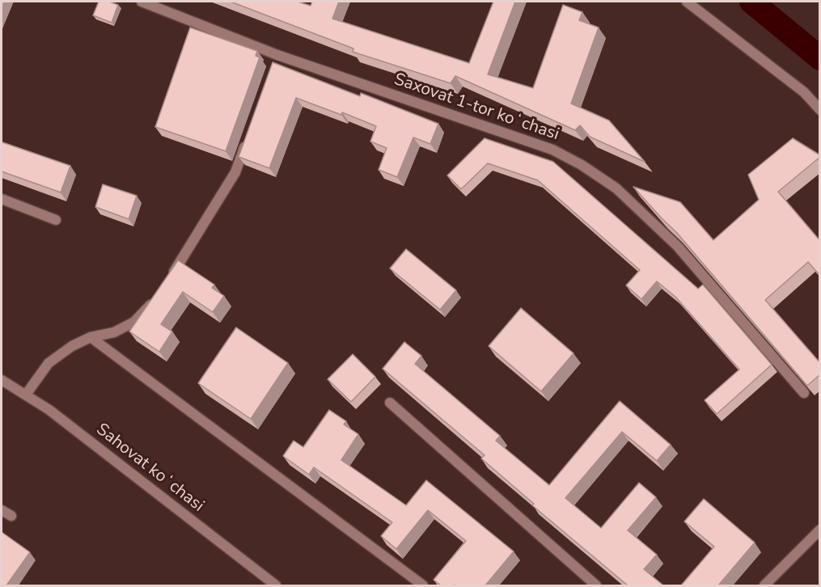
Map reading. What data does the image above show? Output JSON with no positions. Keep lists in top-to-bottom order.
{
  "streets": {
    "street": ["Saxovat 1-tor koʻchasi", "Sahovat koʻchasi"]
  }
}
